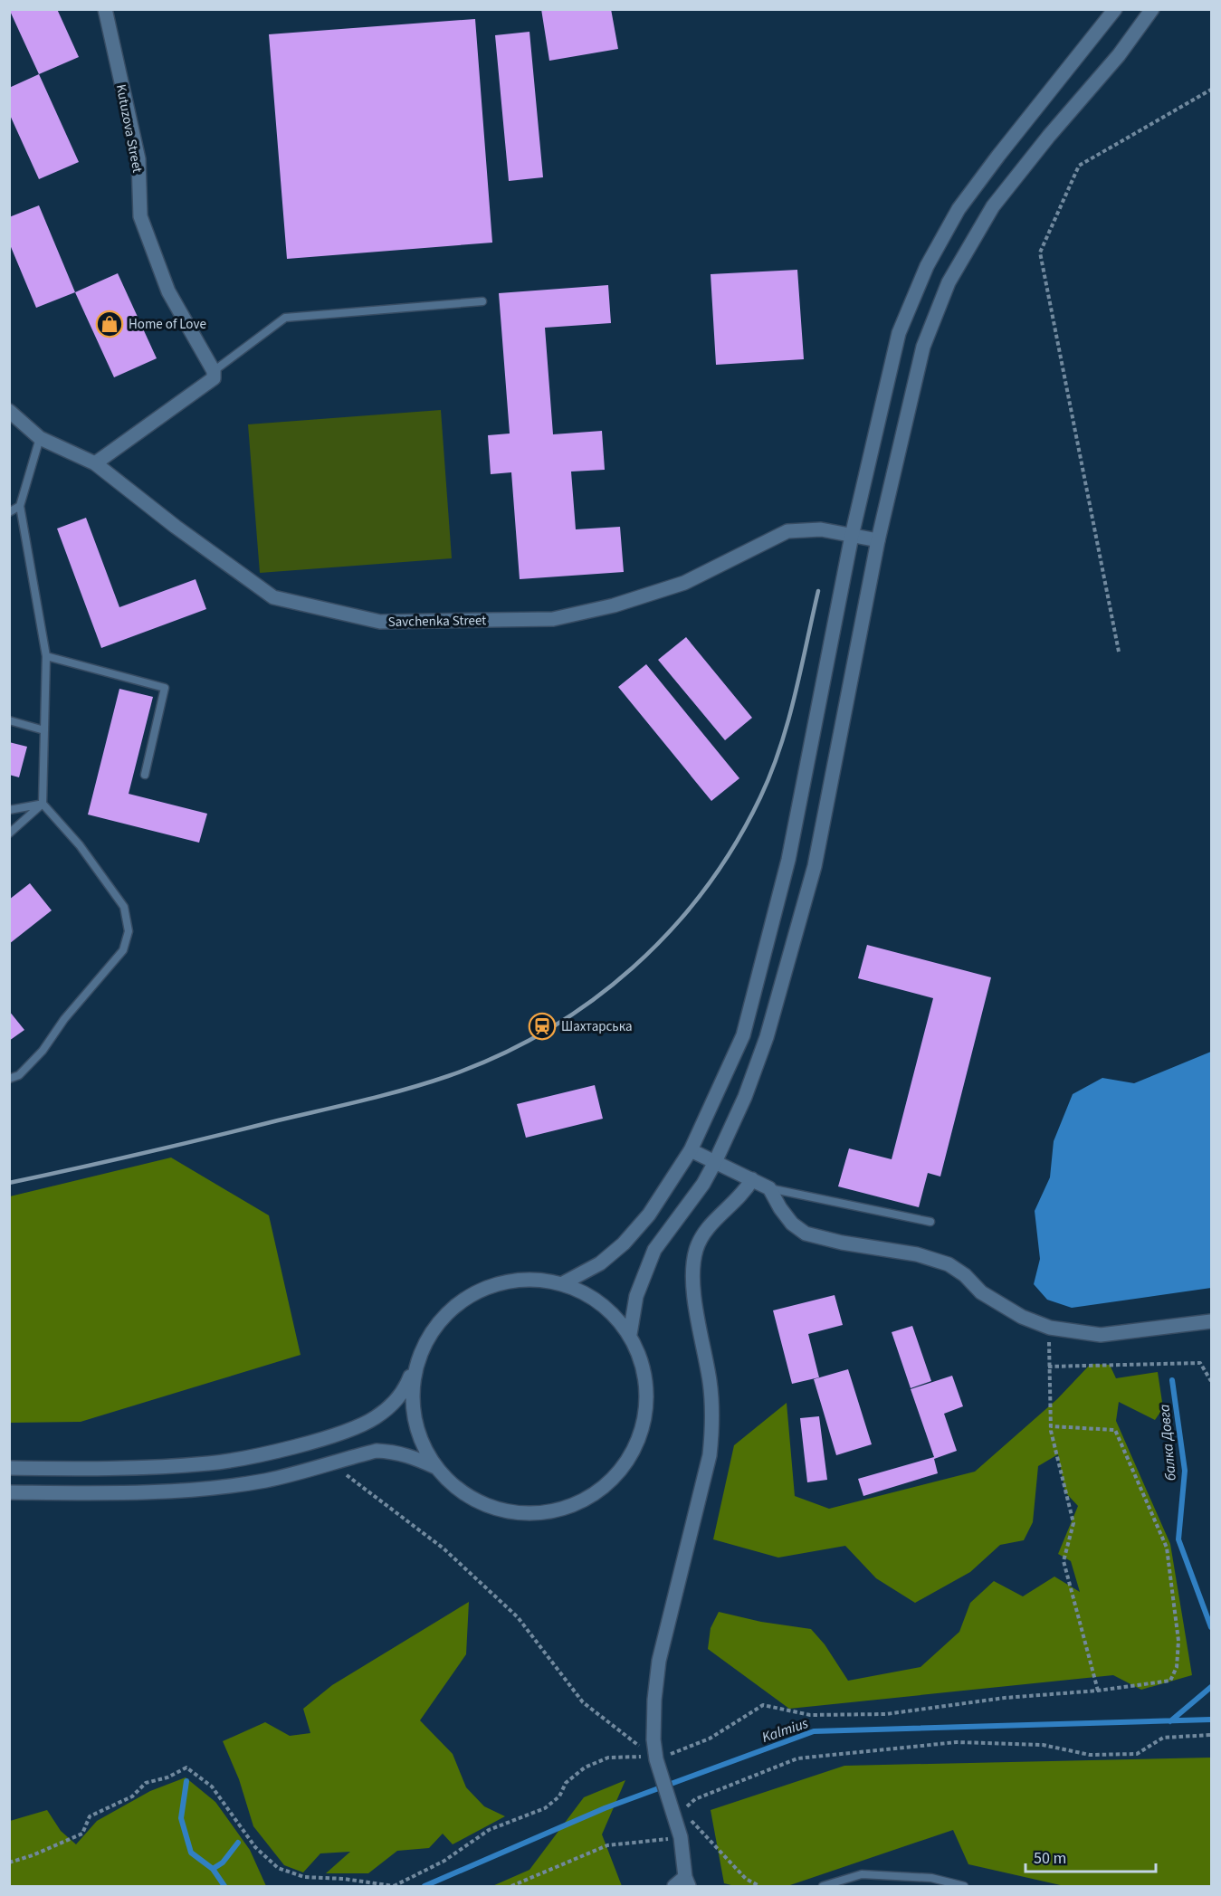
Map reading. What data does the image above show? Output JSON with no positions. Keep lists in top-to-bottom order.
{
  "streets": {
    "main road": ["Kutuzova Street", "Savchenka Street"]
  },
  "water": ["балка Довга", "Kalmius"],
  "places": {
    "shop": ["Home of Love"],
    "station": ["Шахтарська"]
  },
  "scale_bar": "50 m"
}
